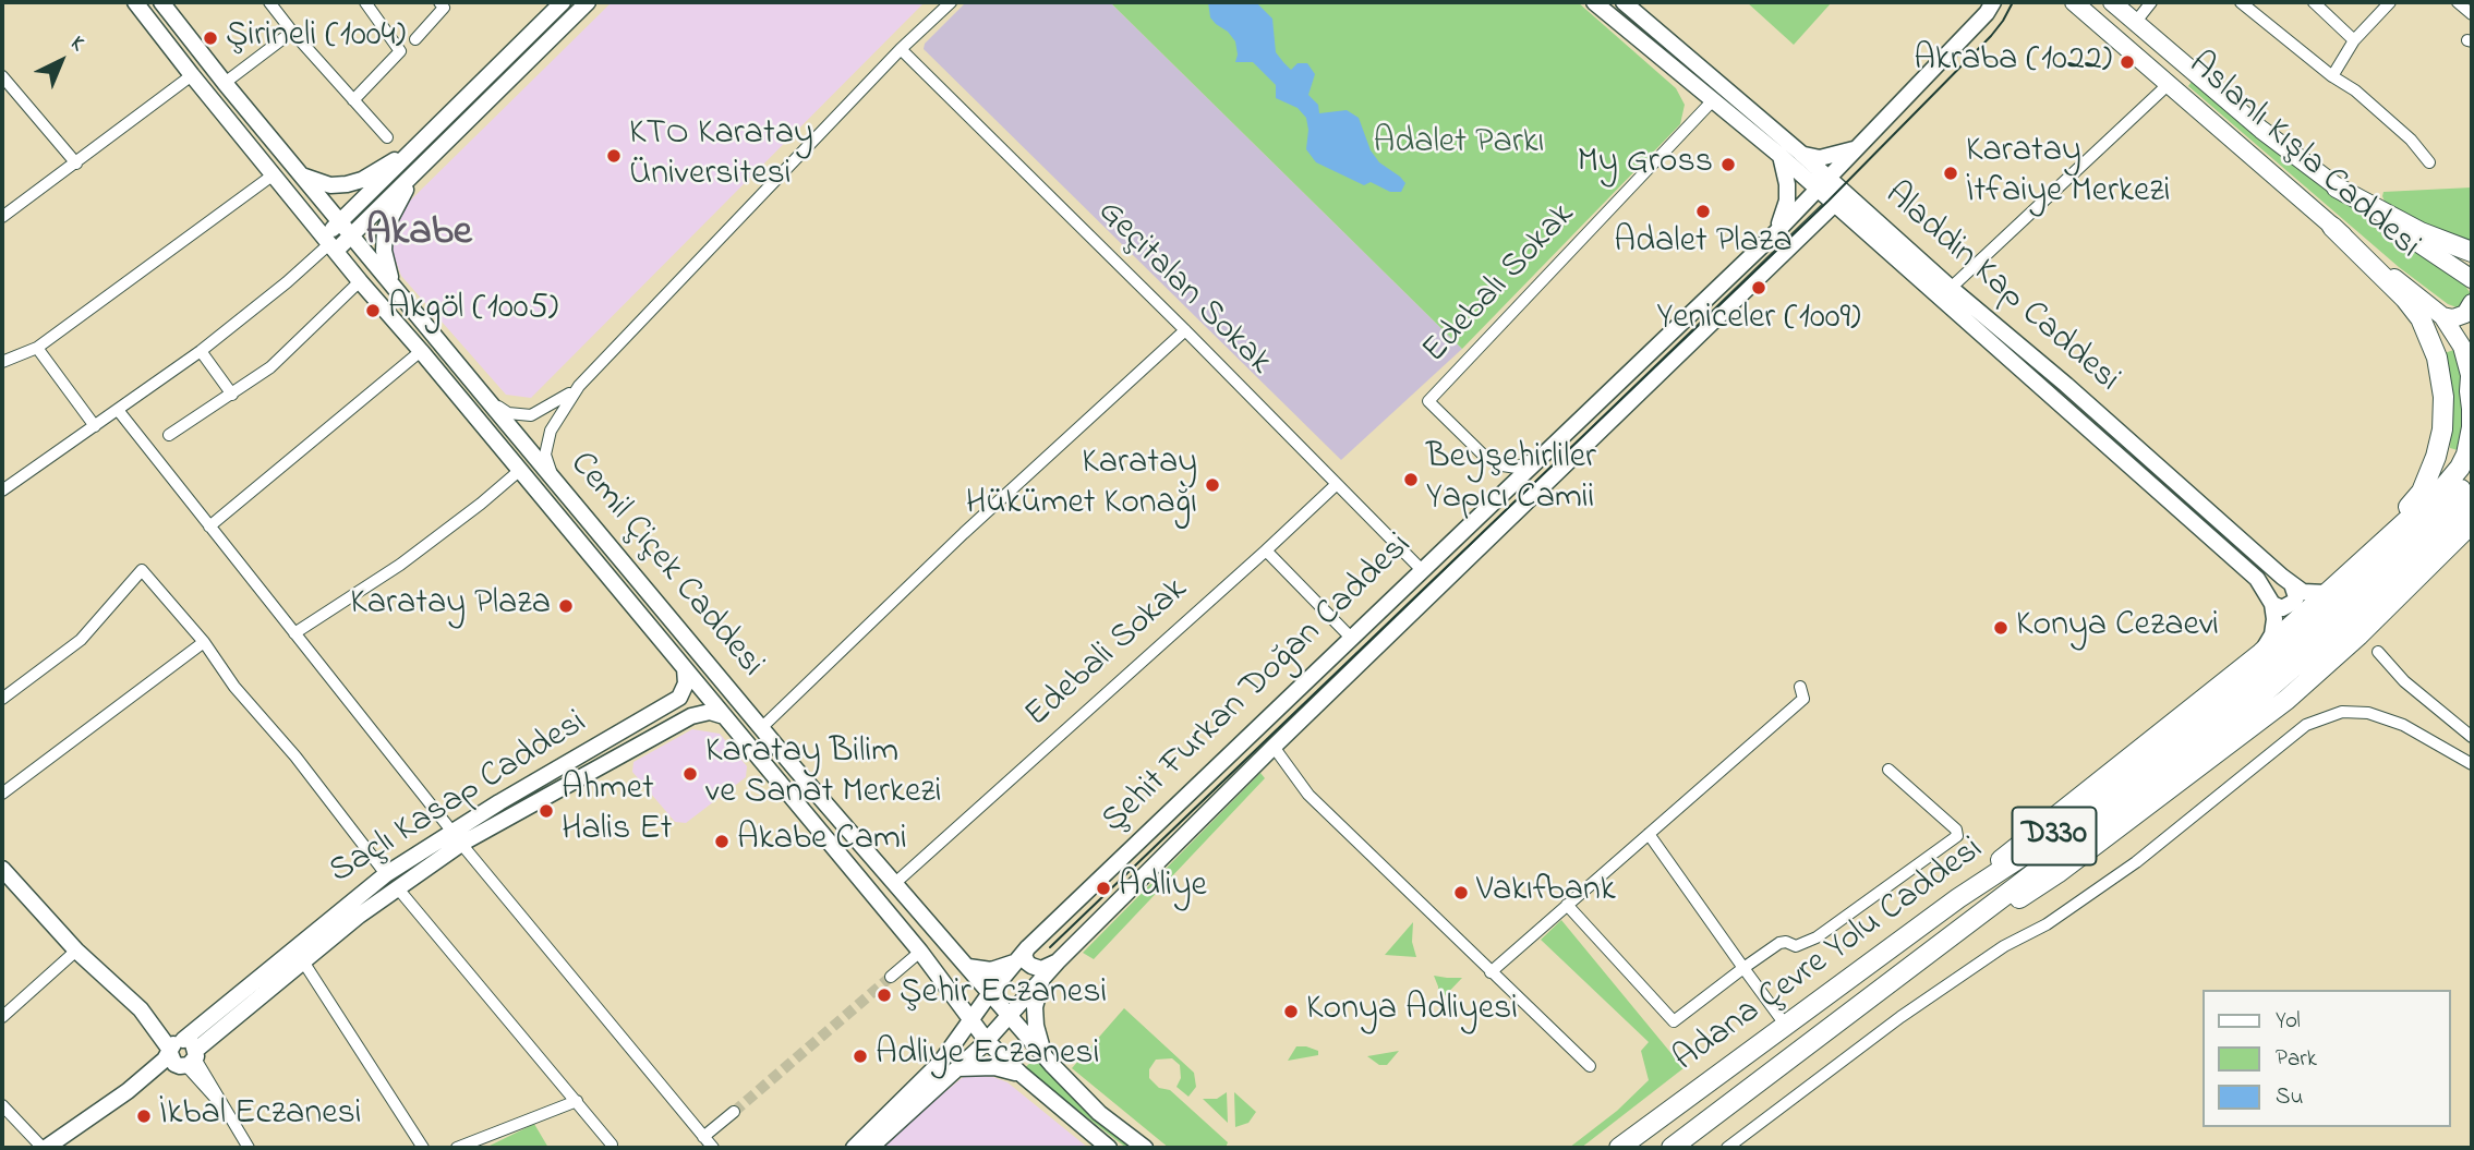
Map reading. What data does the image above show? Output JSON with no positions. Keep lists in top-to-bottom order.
{
  "streets": {
    "highway": ["D330", "Adana Çevre Yolu Caddesi"],
    "main road": ["Aslanlı Kışla Caddesi"],
    "street": [
      "Edebalı Sokak",
      "Geçitalan Sokak",
      "Aladdin Kap Caddesi",
      "Cemil Çiçek Caddesi",
      "Edebali Sokak",
      "Şehit Furkan Doğan Caddesi",
      "Saçlı Kasap Caddesi"
    ]
  },
  "crossings": [
    ["Edebalı Sokak", "Aladdin Kap Caddesi"],
    ["Edebalı Sokak", "Şehit Furkan Doğan Caddesi"],
    ["Geçitalan Sokak", "Edebali Sokak"],
    ["Geçitalan Sokak", "Şehit Furkan Doğan Caddesi"],
    ["Aladdin Kap Caddesi", "Şehit Furkan Doğan Caddesi"],
    ["Cemil Çiçek Caddesi", "Edebali Sokak"],
    ["Cemil Çiçek Caddesi", "Şehit Furkan Doğan Caddesi"]
  ],
  "districts": ["Akabe"],
  "parks": ["Adalet Parkı"],
  "places": [
    "Şirineli (1004)",
    "Akraba (1022)",
    "KTO Karatay Üniversitesi",
    "My Gross",
    "Karatay İtfaiye Merkezi",
    "Adalet Plaza",
    "Yeniceler (1009)",
    "Akgöl (1005)",
    "Beyşehirliler Yapıcı Camii",
    "Karatay Hükümet Konağı",
    "Karatay Plaza",
    "Konya Cezaevi",
    "Karatay Bilim ve Sanat Merkezi",
    "Ahmet Halis Et",
    "Akabe Cami",
    "Adliye",
    "Vakıfbank",
    "Şehir Eczanesi",
    "Konya Adliyesi",
    "Adliye Eczanesi",
    "İkbal Eczanesi"
  ],
  "legend": ["Yol", "Park", "Su"],
  "north": "top right"
}
